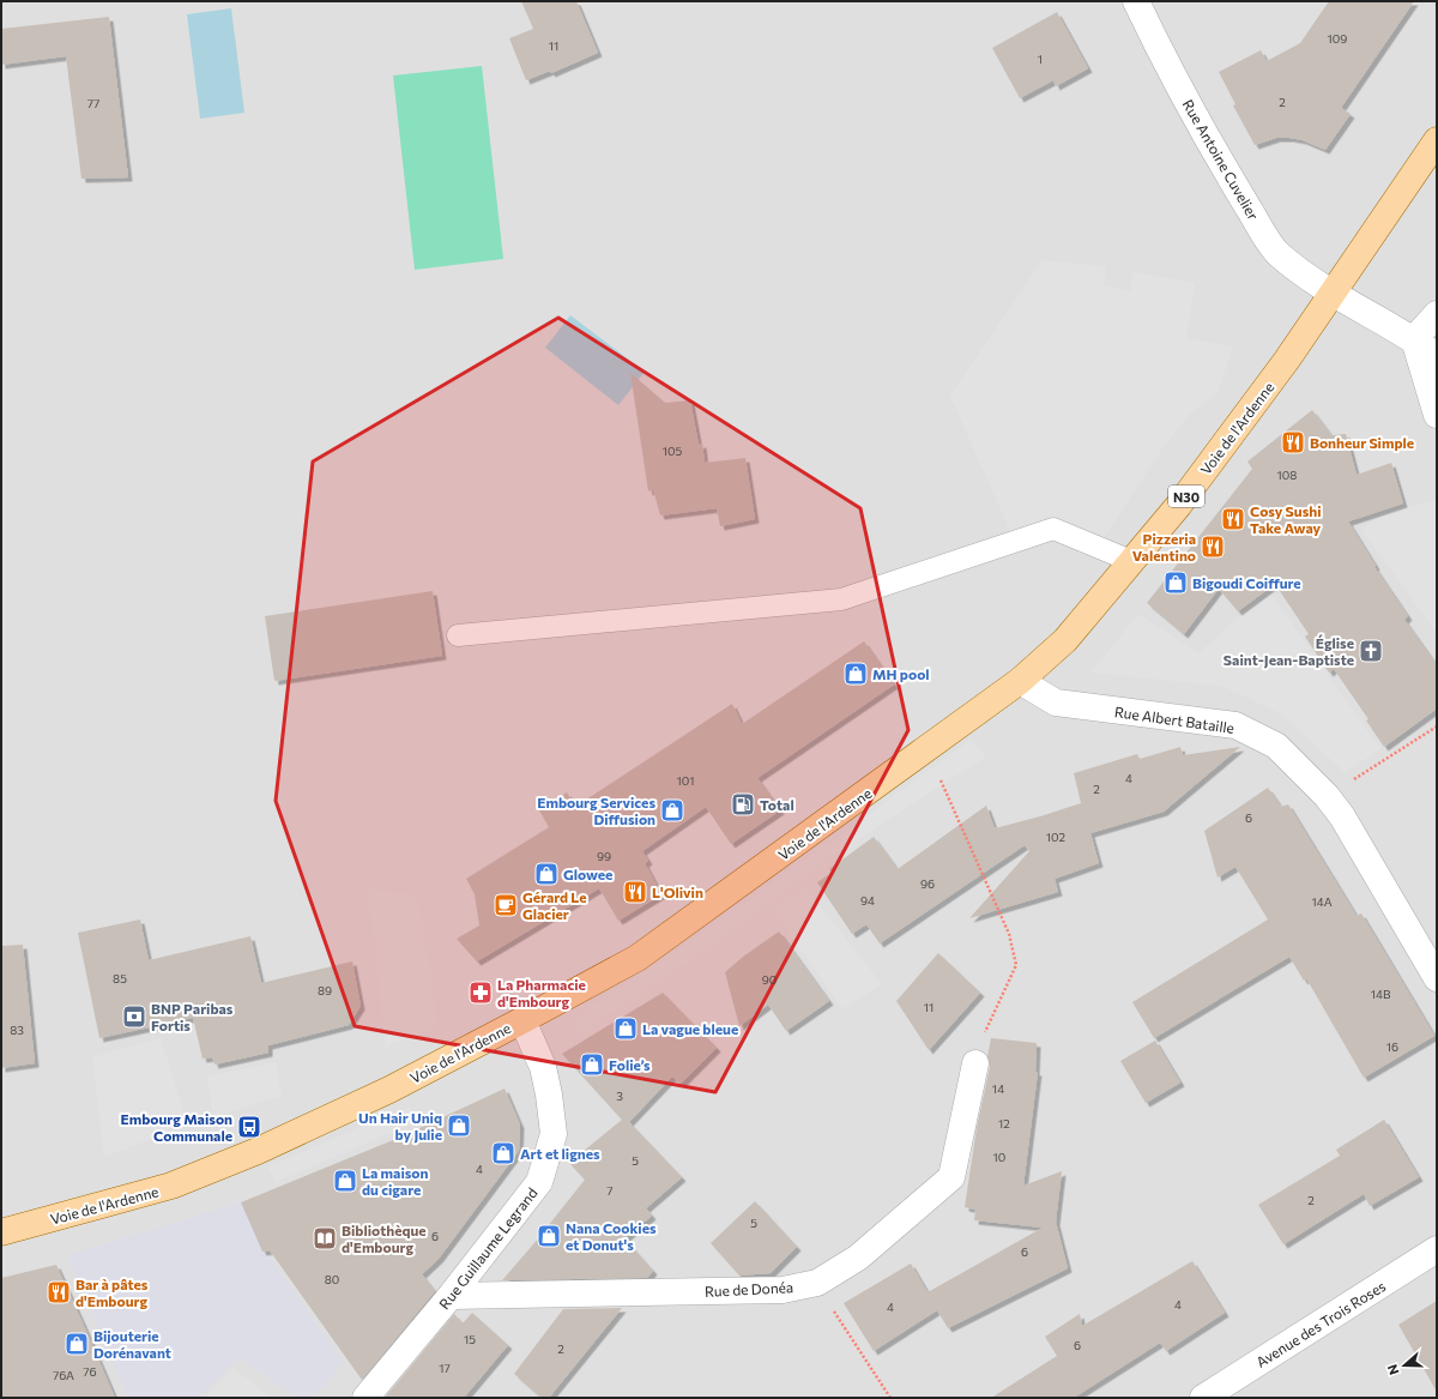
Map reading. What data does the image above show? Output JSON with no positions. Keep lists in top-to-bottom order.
{
  "streets": {
    "main road": ["Voie de l'Ardenne", "N30"],
    "street": [
      "Rue Antoine Cuvelier",
      "Rue Albert Bataille",
      "Rue Guillaume Legrand",
      "Rue de Donéa",
      "Avenue des Trois Roses"
    ]
  },
  "crossings": [
    ["Rue Antoine Cuvelier", "Voie de l'Ardenne"],
    ["Voie de l'Ardenne", "Rue Albert Bataille"],
    ["Voie de l'Ardenne", "Rue Guillaume Legrand"],
    ["Rue Guillaume Legrand", "Rue de Donéa"]
  ],
  "places": {
    "restaurant": [
      "Bonheur Simple",
      "Cosy Sushi Take Away",
      "Pizzeria Valentino",
      "L'Olivin",
      "Bar à pâtes d'Embourg"
    ],
    "shop": [
      "Bigoudi Coiffure",
      "MH pool",
      "Embourg Services Diffusion",
      "Glowee",
      "La vague bleue",
      "Folie’s",
      "Un Hair Uniq by Julie",
      "Art et lignes",
      "La maison du cigare",
      "Nana Cookies et Donut's",
      "Bijouterie Dorénavant"
    ],
    "church": ["Église Saint-Jean-Baptiste"],
    "fuel station": ["Total"],
    "cafe": ["Gérard Le Glacier"],
    "pharmacy": ["La Pharmacie d'Embourg"],
    "bank": ["BNP Paribas Fortis"],
    "bus stop": ["Embourg Maison Communale"],
    "library": ["Bibliothèque d'Embourg"]
  },
  "house_numbers": [
    "109",
    "11",
    "1",
    "2",
    "77",
    "105",
    "108",
    "4",
    "101",
    "2",
    "6",
    "102",
    "99",
    "96",
    "94",
    "14A",
    "85",
    "90",
    "89",
    "14B",
    "11",
    "83",
    "16",
    "14",
    "3",
    "12",
    "10",
    "5",
    "4",
    "7",
    "2",
    "5",
    "6",
    "6",
    "80",
    "4",
    "4",
    "15",
    "6",
    "2",
    "17",
    "76",
    "76A"
  ],
  "north": "left"
}
